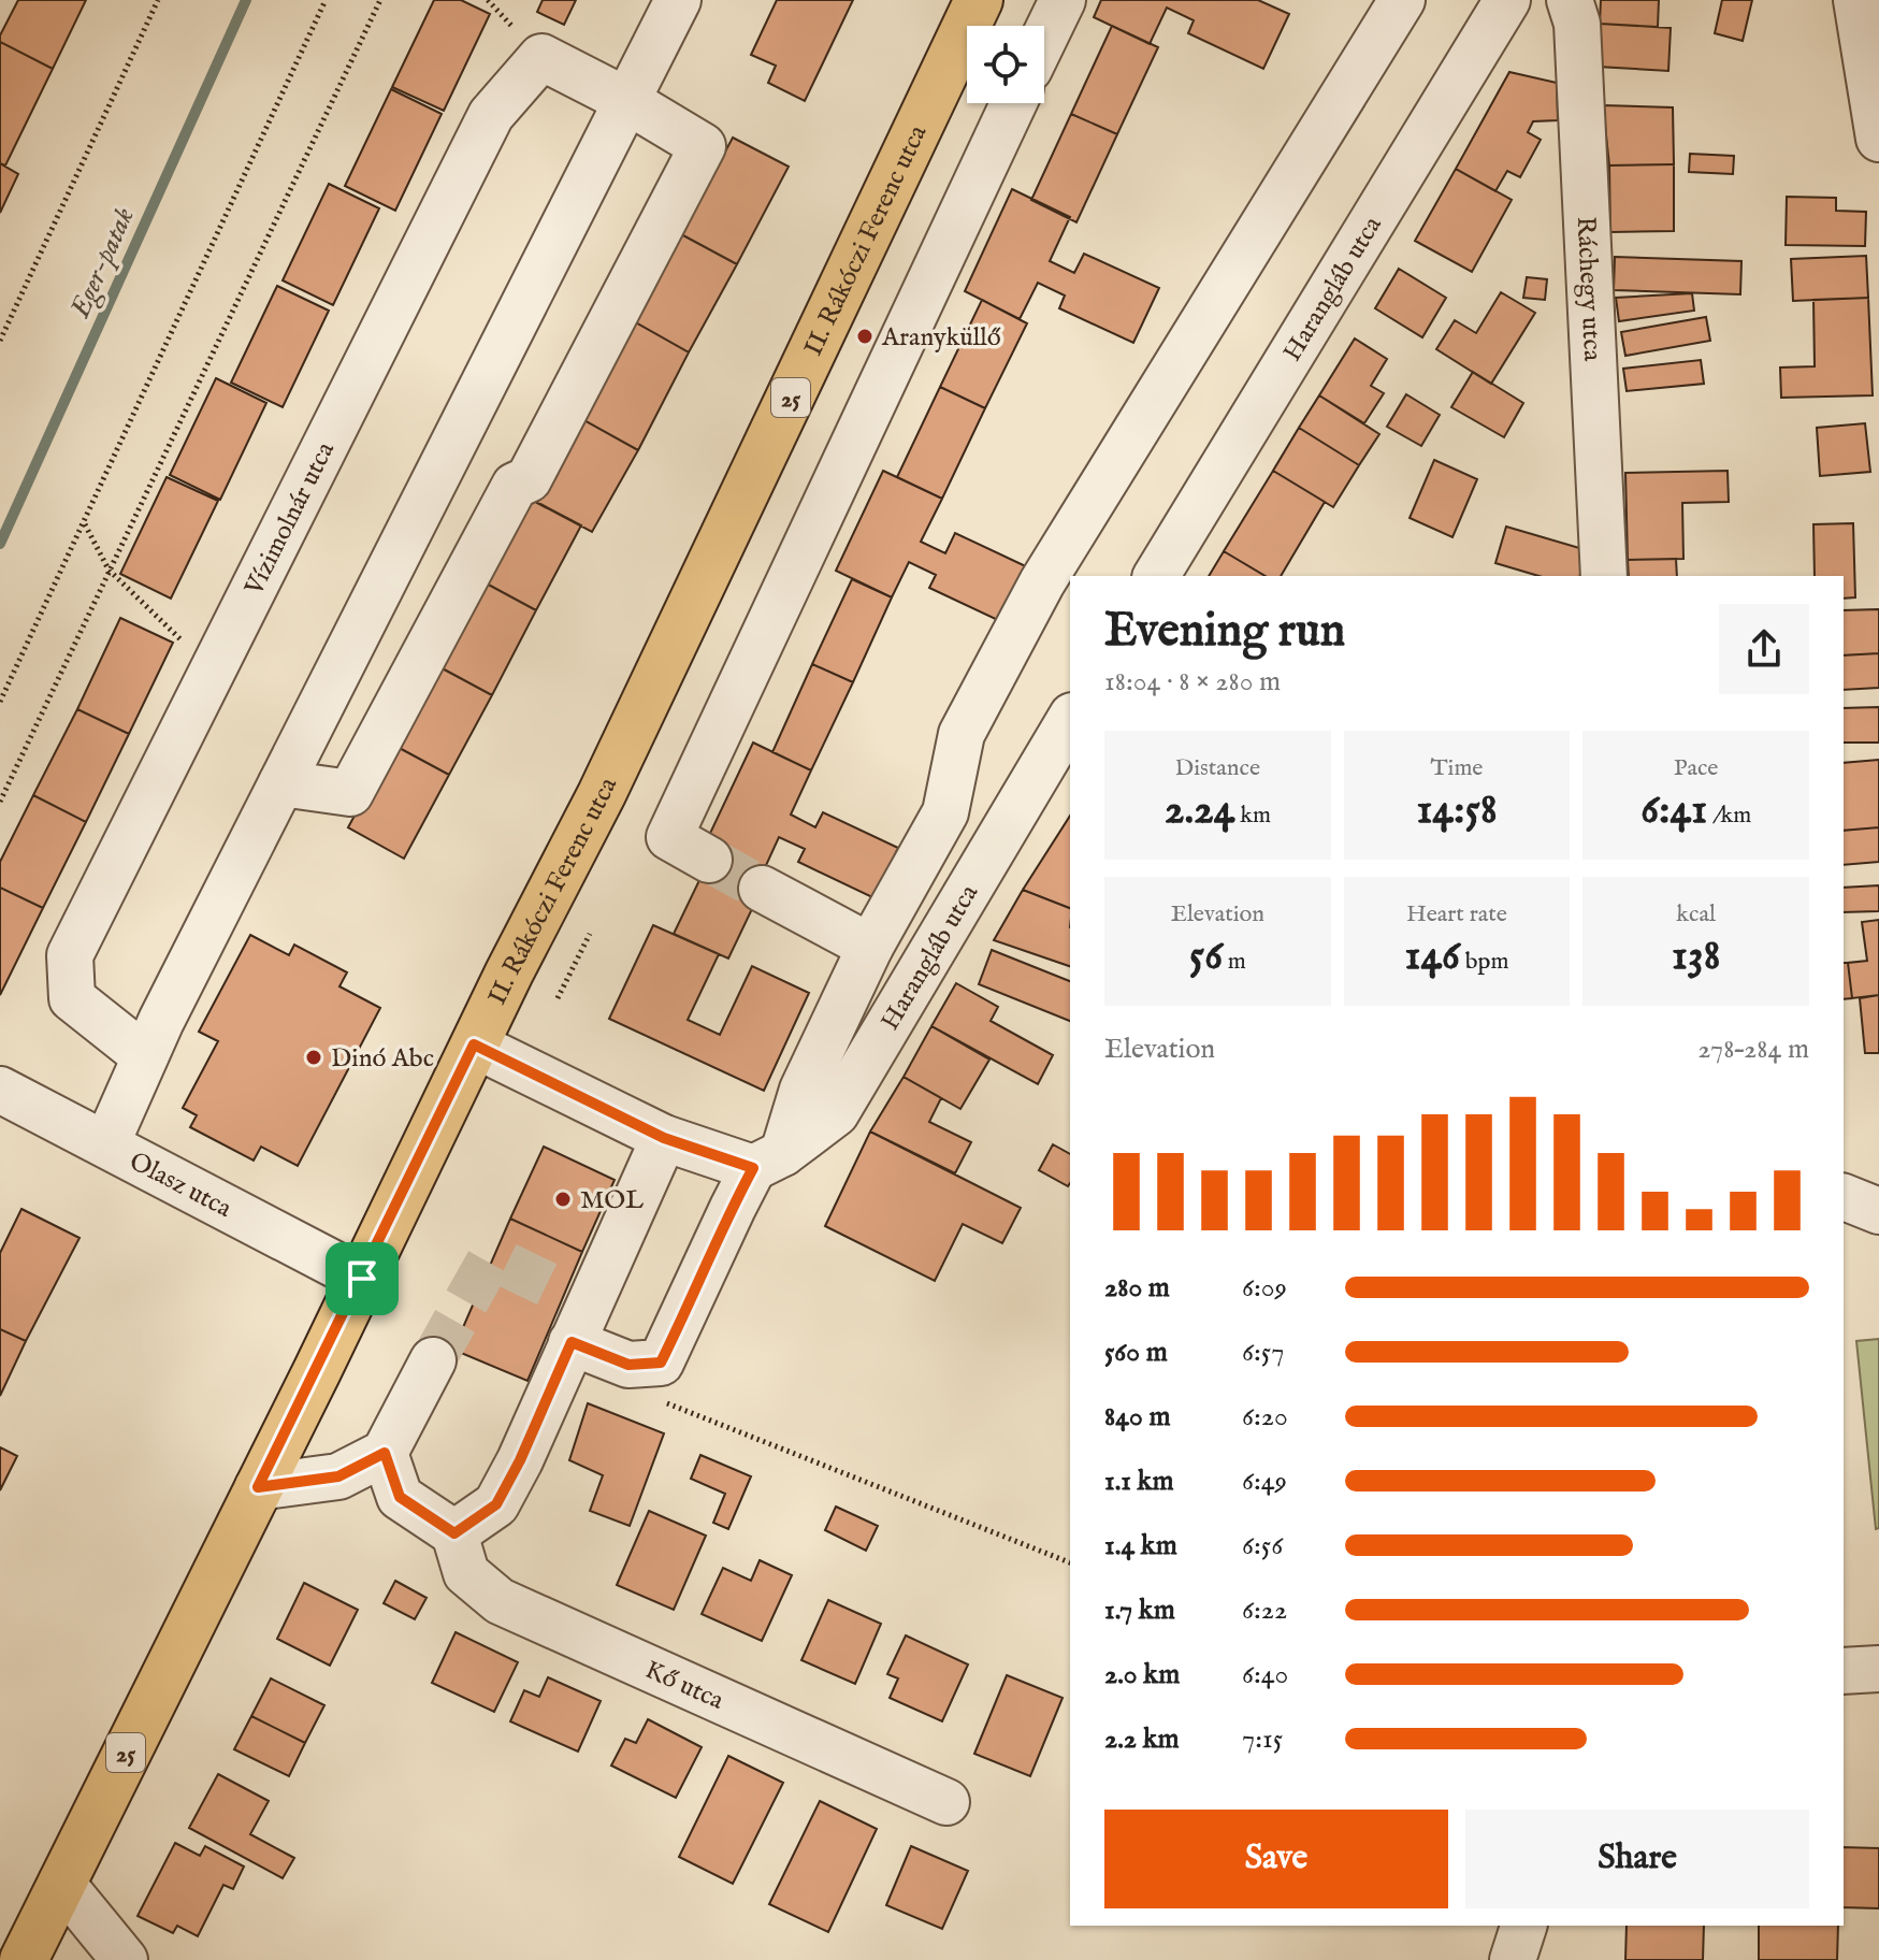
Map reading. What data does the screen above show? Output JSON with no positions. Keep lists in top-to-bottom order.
{
  "streets": {
    "main road": ["II. Rákóczi Ferenc utca", "25"],
    "street": [
      "Ráchegy utca",
      "Harangláb utca",
      "Vízimolnár utca",
      "Olasz utca",
      "Kő utca"
    ]
  },
  "crossings": [
    ["II. Rákóczi Ferenc utca", "Olasz utca"]
  ],
  "water": ["Eger-patak"],
  "places": ["Aranyküllő", "Dinó Abc", "MOL"],
  "page": {
    "heading": ["Evening run", "18:04 · 8 × 280 m"],
    "stats": [
      ["Distance", "2.24 km"],
      ["Time", "14:58"],
      ["Pace", "6:41 /km"],
      ["Elevation", "56 m"],
      ["Heart rate", "146 bpm"],
      ["kcal", "138"]
    ],
    "chart": ["Elevation", "278–284 m"],
    "list": [
      {
        "name": "280 m",
        "note": "6:09"
      },
      {
        "name": "560 m",
        "note": "6:57"
      },
      {
        "name": "840 m",
        "note": "6:20"
      },
      {
        "name": "1.1 km",
        "note": "6:49"
      },
      {
        "name": "1.4 km",
        "note": "6:56"
      },
      {
        "name": "1.7 km",
        "note": "6:22"
      },
      {
        "name": "2.0 km",
        "note": "6:40"
      },
      {
        "name": "2.2 km",
        "note": "7:15"
      }
    ],
    "buttons": ["Save", "Share"]
  }
}
